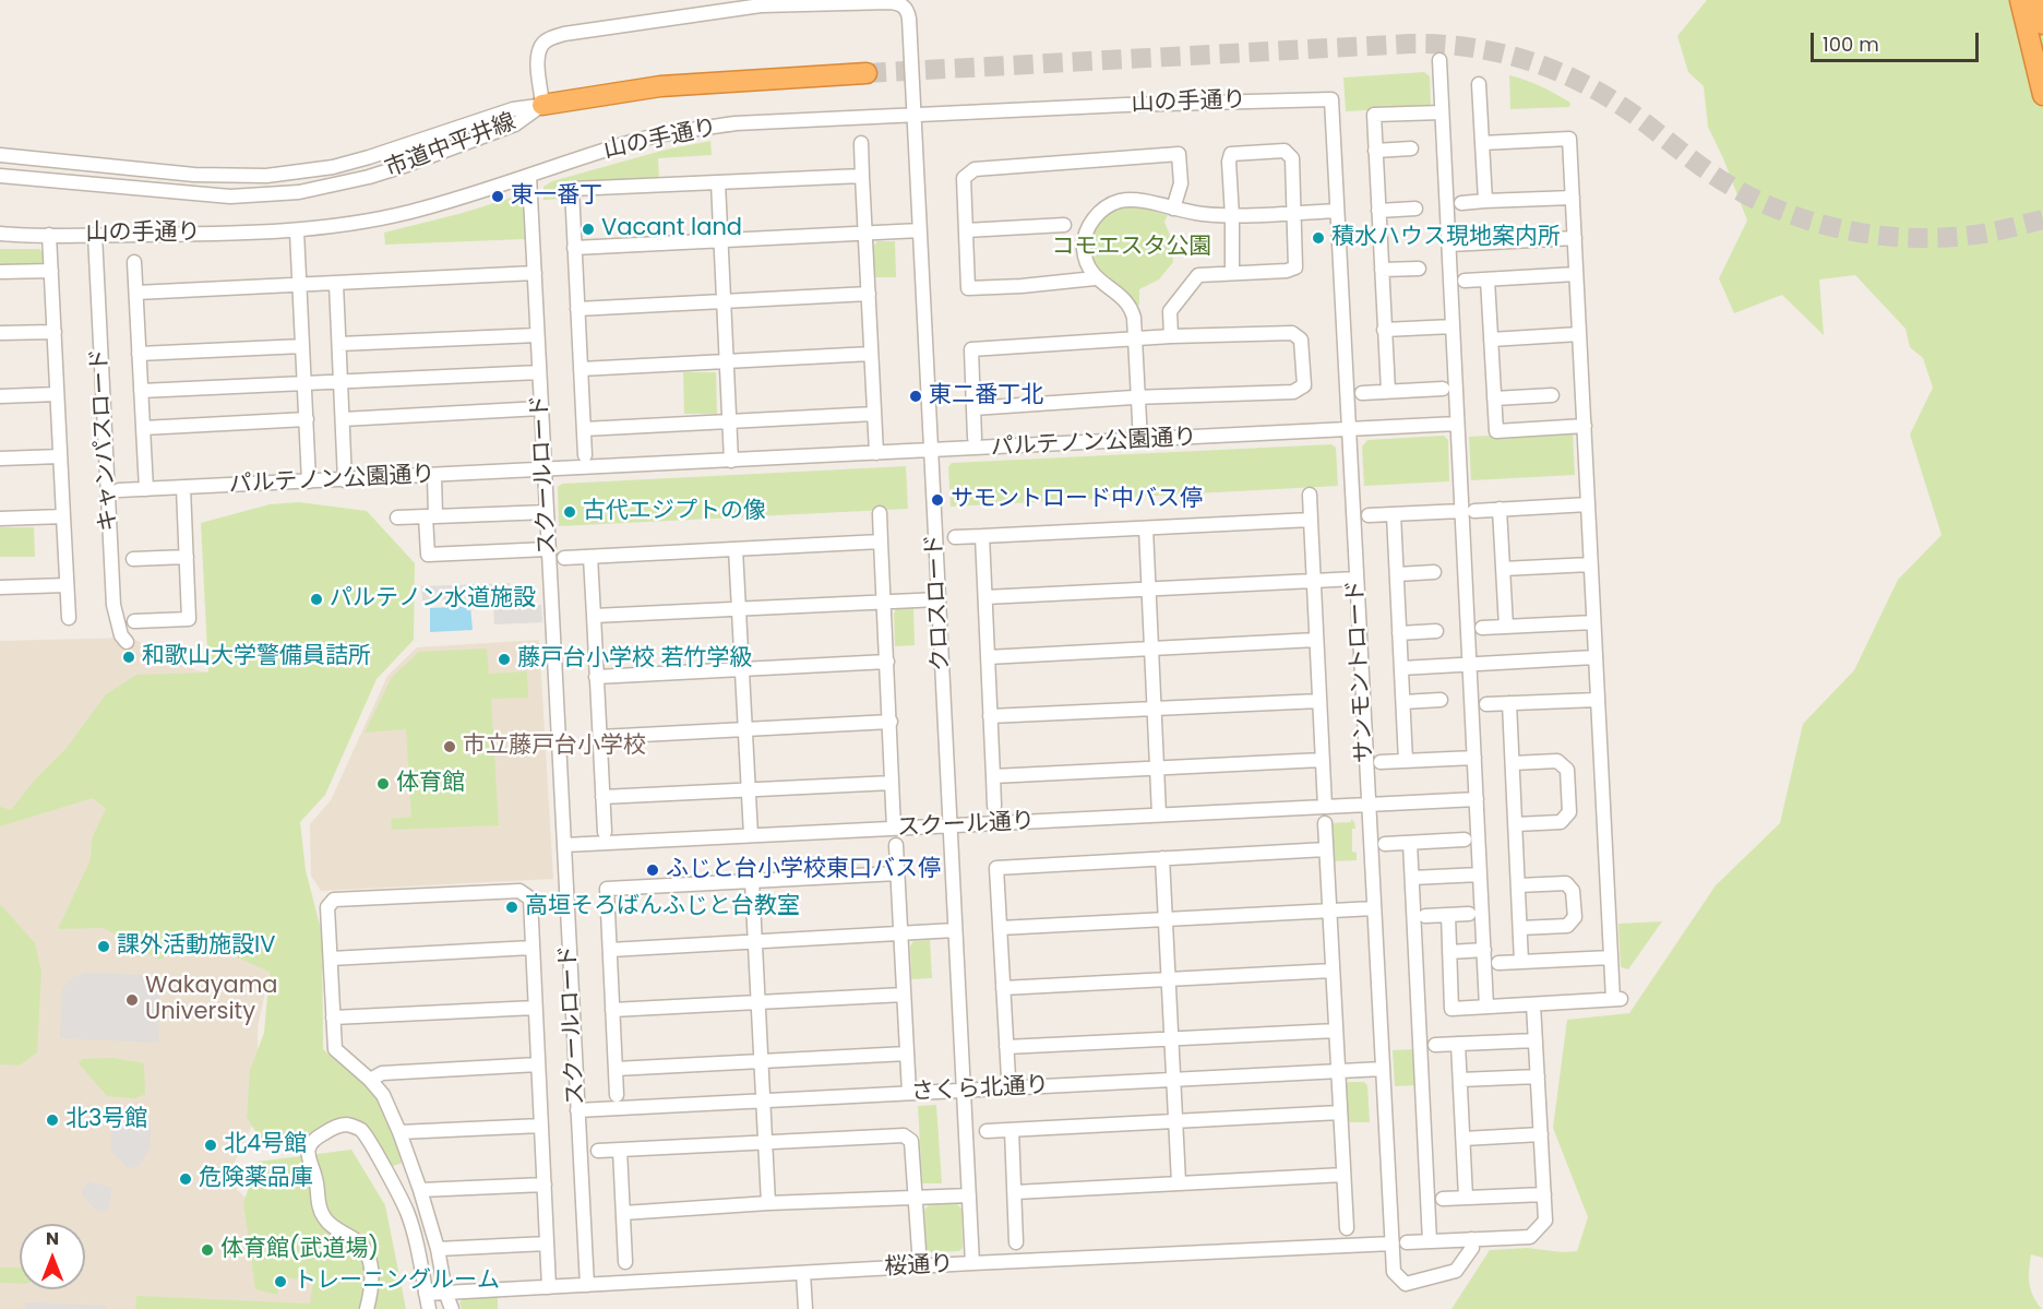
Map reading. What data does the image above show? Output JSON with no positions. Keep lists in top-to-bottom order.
{
  "streets": {
    "street": [
      "山の手通り",
      "市道中平井線",
      "キャンパスロード",
      "パルテノン公園通り",
      "スクールロード",
      "クロスロード",
      "サンモントロード",
      "スクール通り",
      "さくら北通り",
      "桜通り"
    ]
  },
  "crossings": [
    ["山の手通り", "キャンパスロード"],
    ["山の手通り", "スクールロード"],
    ["山の手通り", "クロスロード"],
    ["山の手通り", "サンモントロード"],
    ["市道中平井線", "クロスロード"],
    ["パルテノン公園通り", "スクールロード"],
    ["パルテノン公園通り", "クロスロード"],
    ["パルテノン公園通り", "サンモントロード"],
    ["スクールロード", "スクール通り"],
    ["スクールロード", "さくら北通り"],
    ["スクールロード", "桜通り"],
    ["クロスロード", "スクール通り"],
    ["クロスロード", "さくら北通り"],
    ["クロスロード", "桜通り"],
    ["サンモントロード", "スクール通り"],
    ["サンモントロード", "さくら北通り"],
    ["サンモントロード", "桜通り"]
  ],
  "parks": ["コモエスタ公園"],
  "places": [
    "東一番丁",
    "Vacant land",
    "積水ハウス現地案内所",
    "東二番丁北",
    "サモントロード中バス停",
    "古代エジプトの像",
    "パルテノン水道施設",
    "和歌山大学警備員詰所",
    "藤戸台小学校 若竹学級",
    "市立藤戸台小学校",
    "体育館",
    "ふじと台小学校東口バス停",
    "高垣そろばんふじと台教室",
    "課外活動施設IV",
    "Wakayama University",
    "北3号館",
    "北4号館",
    "危険薬品庫",
    "体育館(武道場)",
    "トレーニングルーム"
  ],
  "scale_bar": "100 m",
  "north": "top"
}
